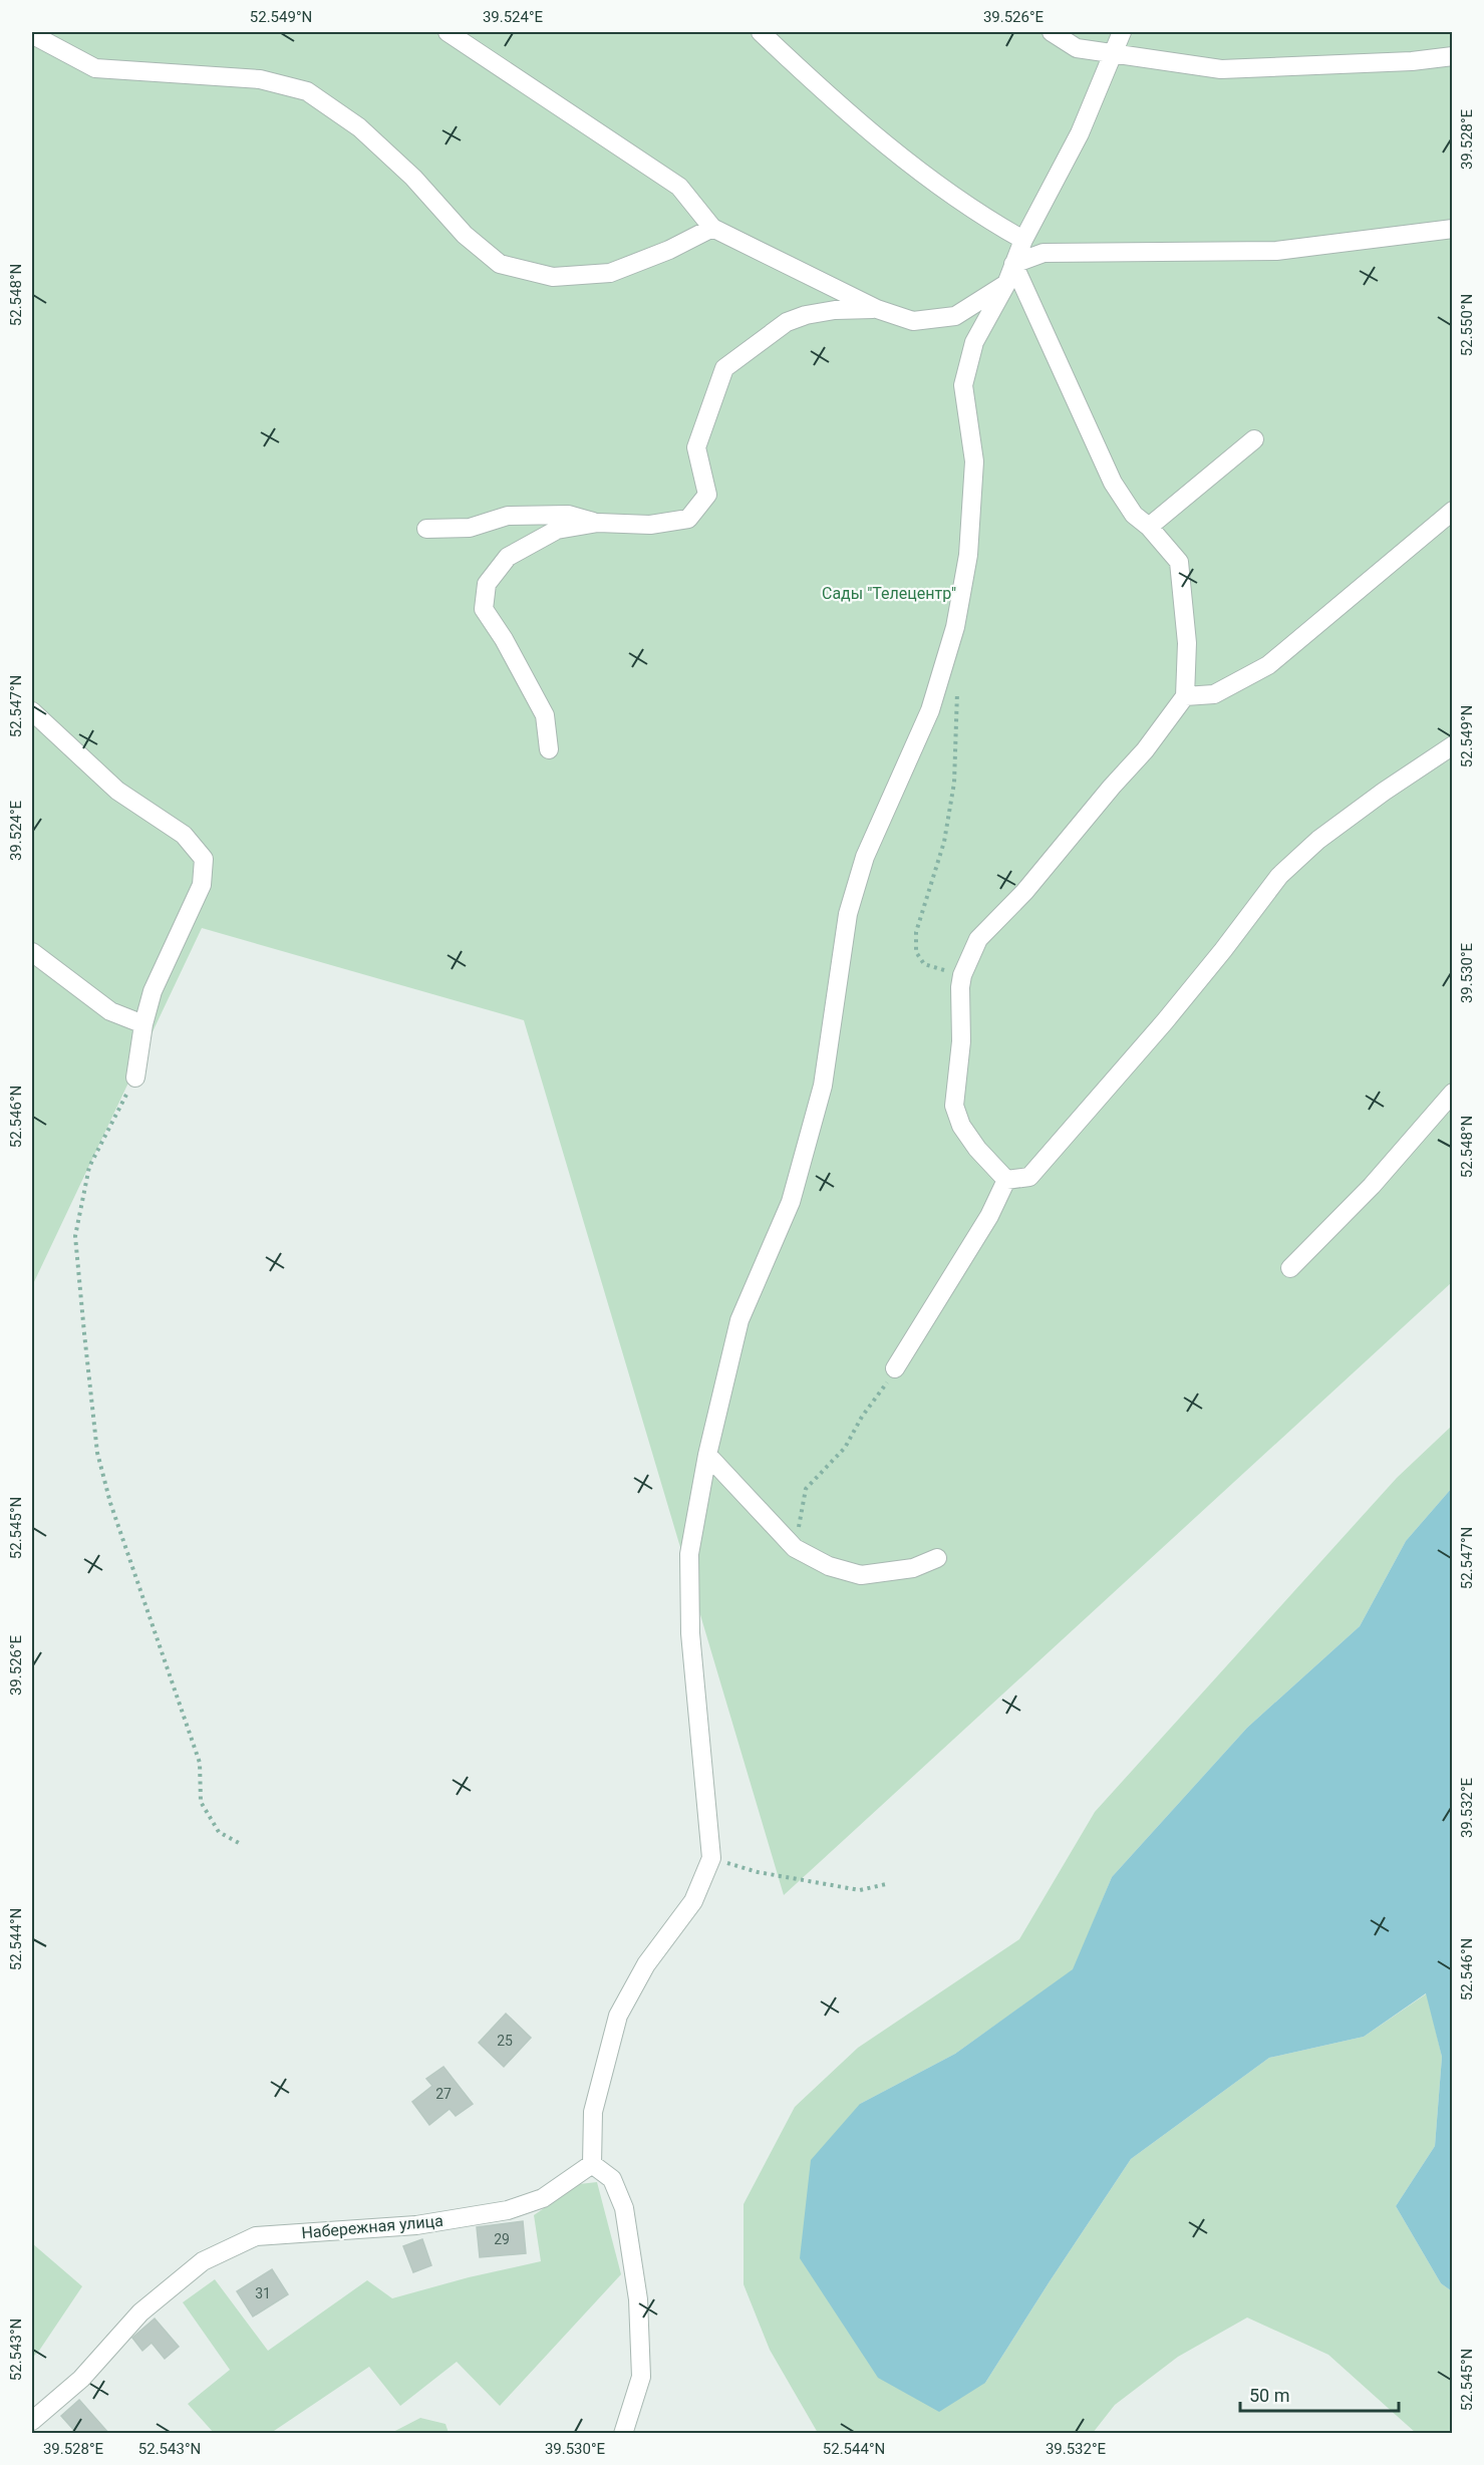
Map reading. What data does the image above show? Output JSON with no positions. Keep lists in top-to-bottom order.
{
  "streets": {
    "street": ["Набережная улица"]
  },
  "parks": ["Сады \"Телецентр\""],
  "house_numbers": [
    "25",
    "27",
    "29",
    "31"
  ],
  "scale_bar": "50 m",
  "coordinates": [
    "52.549°N",
    "39.524°E",
    "39.526°E",
    "39.528°E",
    "52.548°N",
    "52.550°N",
    "52.547°N",
    "39.530°E",
    "52.546°N",
    "52.545°N",
    "39.532°E",
    "52.544°N",
    "52.543°N"
  ]
}
